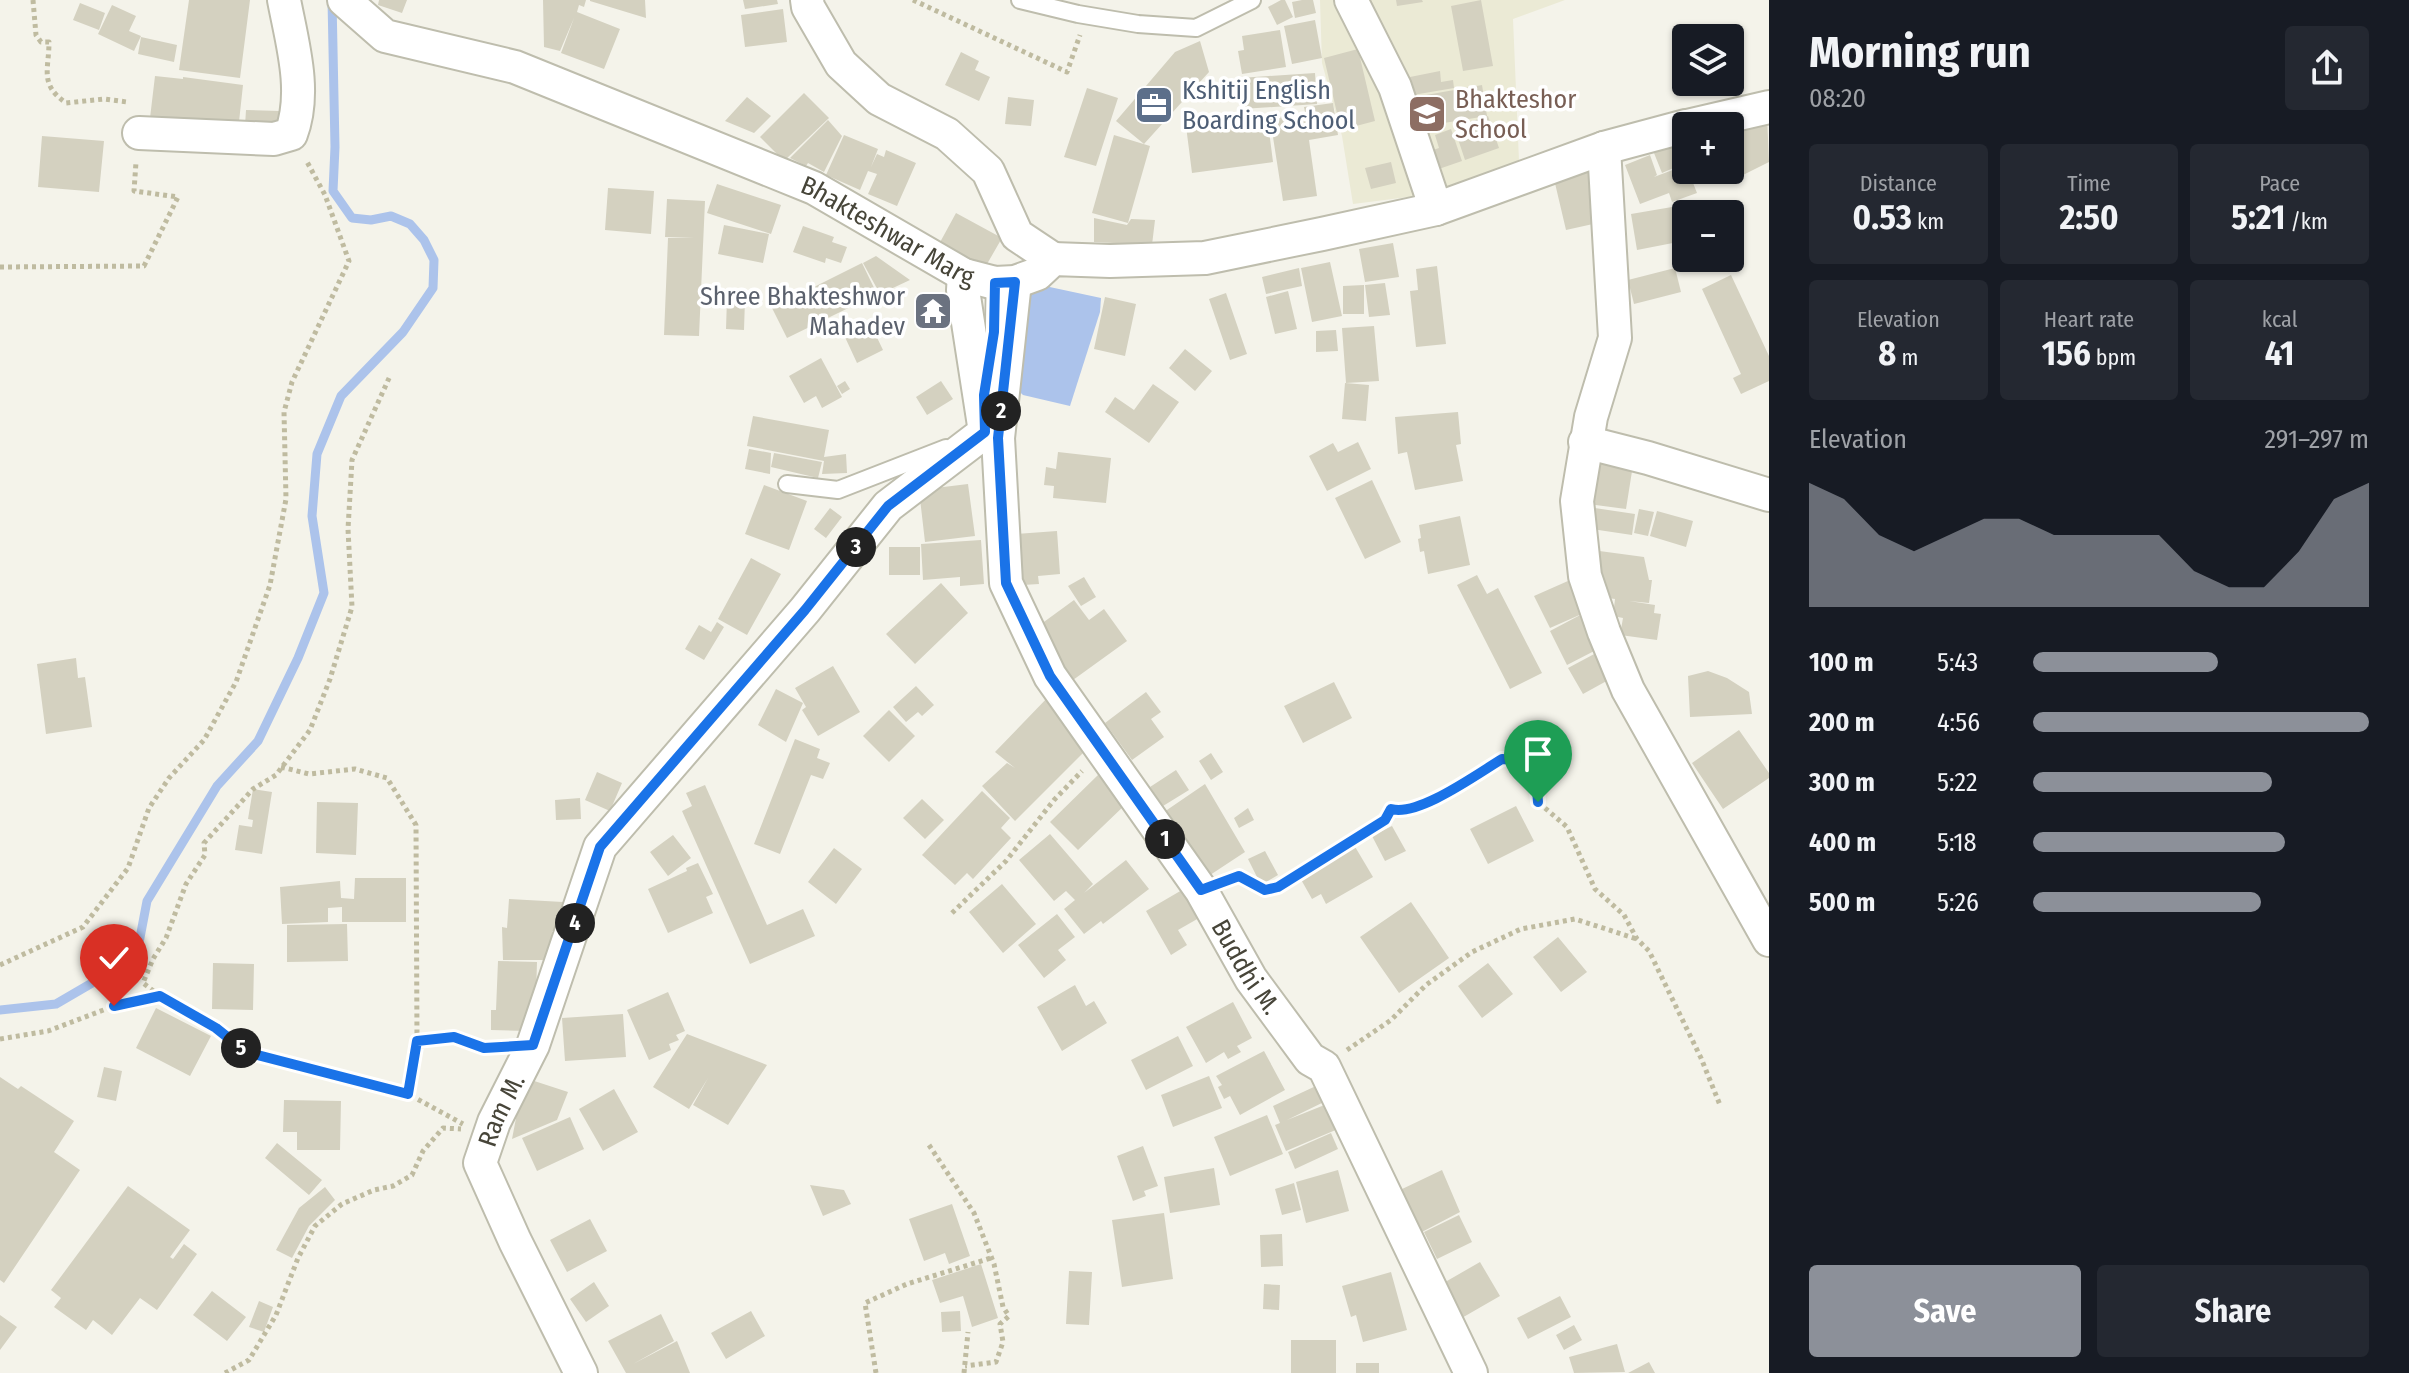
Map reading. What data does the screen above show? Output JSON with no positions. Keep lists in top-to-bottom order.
{
  "streets": {
    "street": ["Bhakteshwar Marg", "Buddhi M.", "Ram M."]
  },
  "crossings": [
    ["Bhakteshwar Marg", "Buddhi M."]
  ],
  "places": {
    "office": ["Kshitij English Boarding School"],
    "school or university": ["Bhakteshor School"],
    "temple": ["Shree Bhakteshwor Mahadev"]
  },
  "page": {
    "heading": ["Morning run", "08:20"],
    "map_buttons": ["+", "−"],
    "stats": [
      ["Distance", "0.53 km"],
      ["Time", "2:50"],
      ["Pace", "5:21 /km"],
      ["Elevation", "8 m"],
      ["Heart rate", "156 bpm"],
      ["kcal", "41"]
    ],
    "pins": [
      "2",
      "3",
      "1",
      "4",
      "5"
    ],
    "chart": ["Elevation", "291–297 m"],
    "list": [
      {
        "name": "100 m",
        "note": "5:43"
      },
      {
        "name": "200 m",
        "note": "4:56"
      },
      {
        "name": "300 m",
        "note": "5:22"
      },
      {
        "name": "400 m",
        "note": "5:18"
      },
      {
        "name": "500 m",
        "note": "5:26"
      }
    ],
    "buttons": ["Save", "Share"]
  }
}
